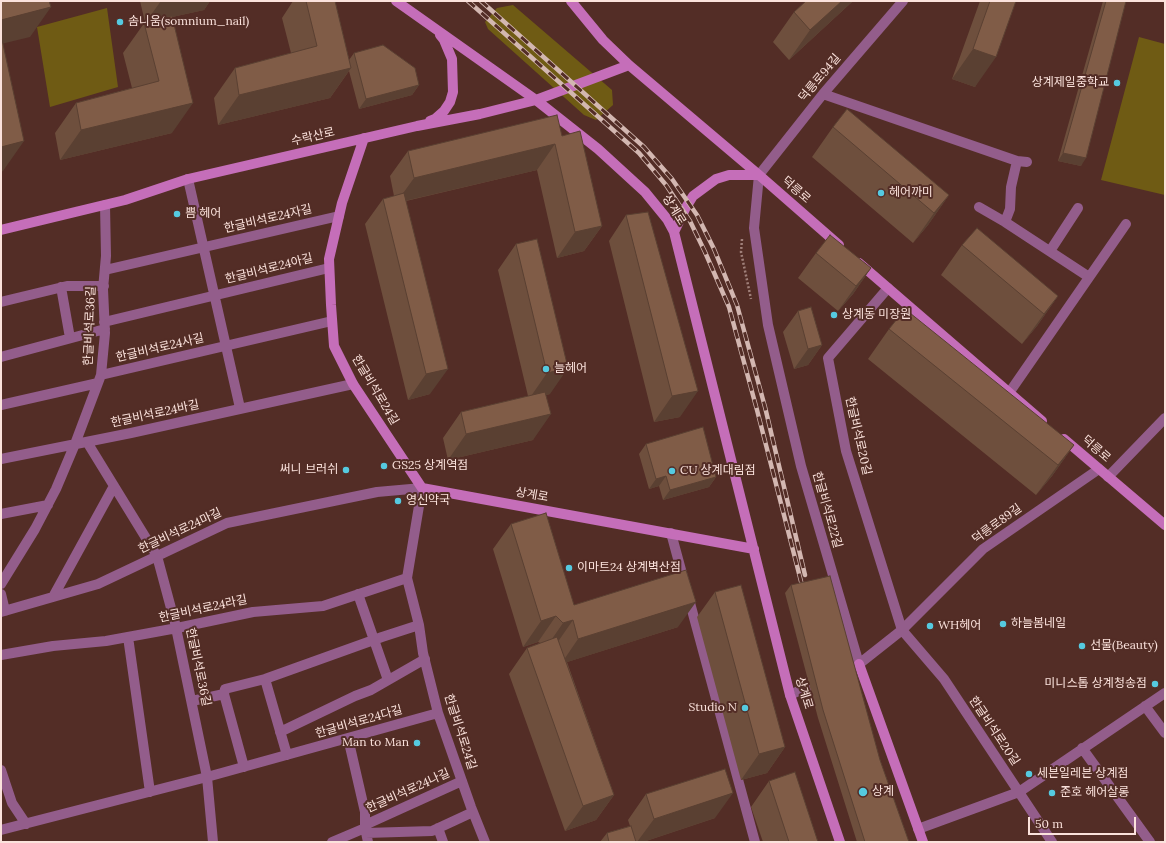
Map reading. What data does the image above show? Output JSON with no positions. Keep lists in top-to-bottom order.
{
  "streets": {
    "main road": [
      "수락산로",
      "덕릉로",
      "상계로",
      "한글비석로24길",
      "한글비석로22길"
    ],
    "street": [
      "덕릉로94길",
      "한글비석로24자길",
      "한글비석로24아길",
      "한글비석로36길",
      "한글비석로24사길",
      "한글비석로24바길",
      "한글비석로20길",
      "덕릉로89길",
      "한글비석로24마길",
      "한글비석로24라길",
      "한글비석로24다길",
      "한글비석로24나길"
    ]
  },
  "crossings": [
    ["덕릉로94길", "덕릉로"],
    ["덕릉로94길", "한글비석로22길"],
    ["수락산로", "덕릉로"],
    ["수락산로", "상계로"],
    ["수락산로", "한글비석로36길"],
    ["수락산로", "한글비석로24길"],
    ["덕릉로", "한글비석로20길"],
    ["덕릉로", "한글비석로22길"],
    ["덕릉로", "덕릉로89길"],
    ["상계로", "한글비석로24길"],
    ["상계로", "한글비석로24마길"],
    ["한글비석로24자길", "한글비석로24아길"],
    ["한글비석로24자길", "한글비석로36길"],
    ["한글비석로24자길", "한글비석로24길"],
    ["한글비석로24아길", "한글비석로36길"],
    ["한글비석로24아길", "한글비석로24길"],
    ["한글비석로36길", "한글비석로24사길"],
    ["한글비석로36길", "한글비석로24바길"],
    ["한글비석로36길", "한글비석로24마길"],
    ["한글비석로36길", "한글비석로24라길"],
    ["한글비석로36길", "한글비석로24다길"],
    ["한글비석로24사길", "한글비석로24길"],
    ["한글비석로24길", "한글비석로24바길"],
    ["한글비석로24길", "한글비석로24마길"],
    ["한글비석로24길", "한글비석로24라길"],
    ["한글비석로24길", "한글비석로24다길"],
    ["한글비석로24길", "한글비석로24나길"],
    ["한글비석로20길", "덕릉로89길"],
    ["한글비석로24다길", "한글비석로24나길"]
  ],
  "places": [
    "솜니움(somnium_nail)",
    "상계제일중학교",
    "헤어까미",
    "쁨 헤어",
    "상계동 미장원",
    "늘헤어",
    "GS25 상계역점",
    "써니 브러쉬",
    "CU 상계대림점",
    "영신약국",
    "이마트24 상계벽산점",
    "하늘봄네일",
    "WH헤어",
    "선물(Beauty)",
    "미니스톱 상계청송점",
    "Studio N",
    "Man to Man",
    "세븐일레븐 상계점",
    "상계",
    "준호 헤어살롱"
  ],
  "scale_bar": "50 m"
}
